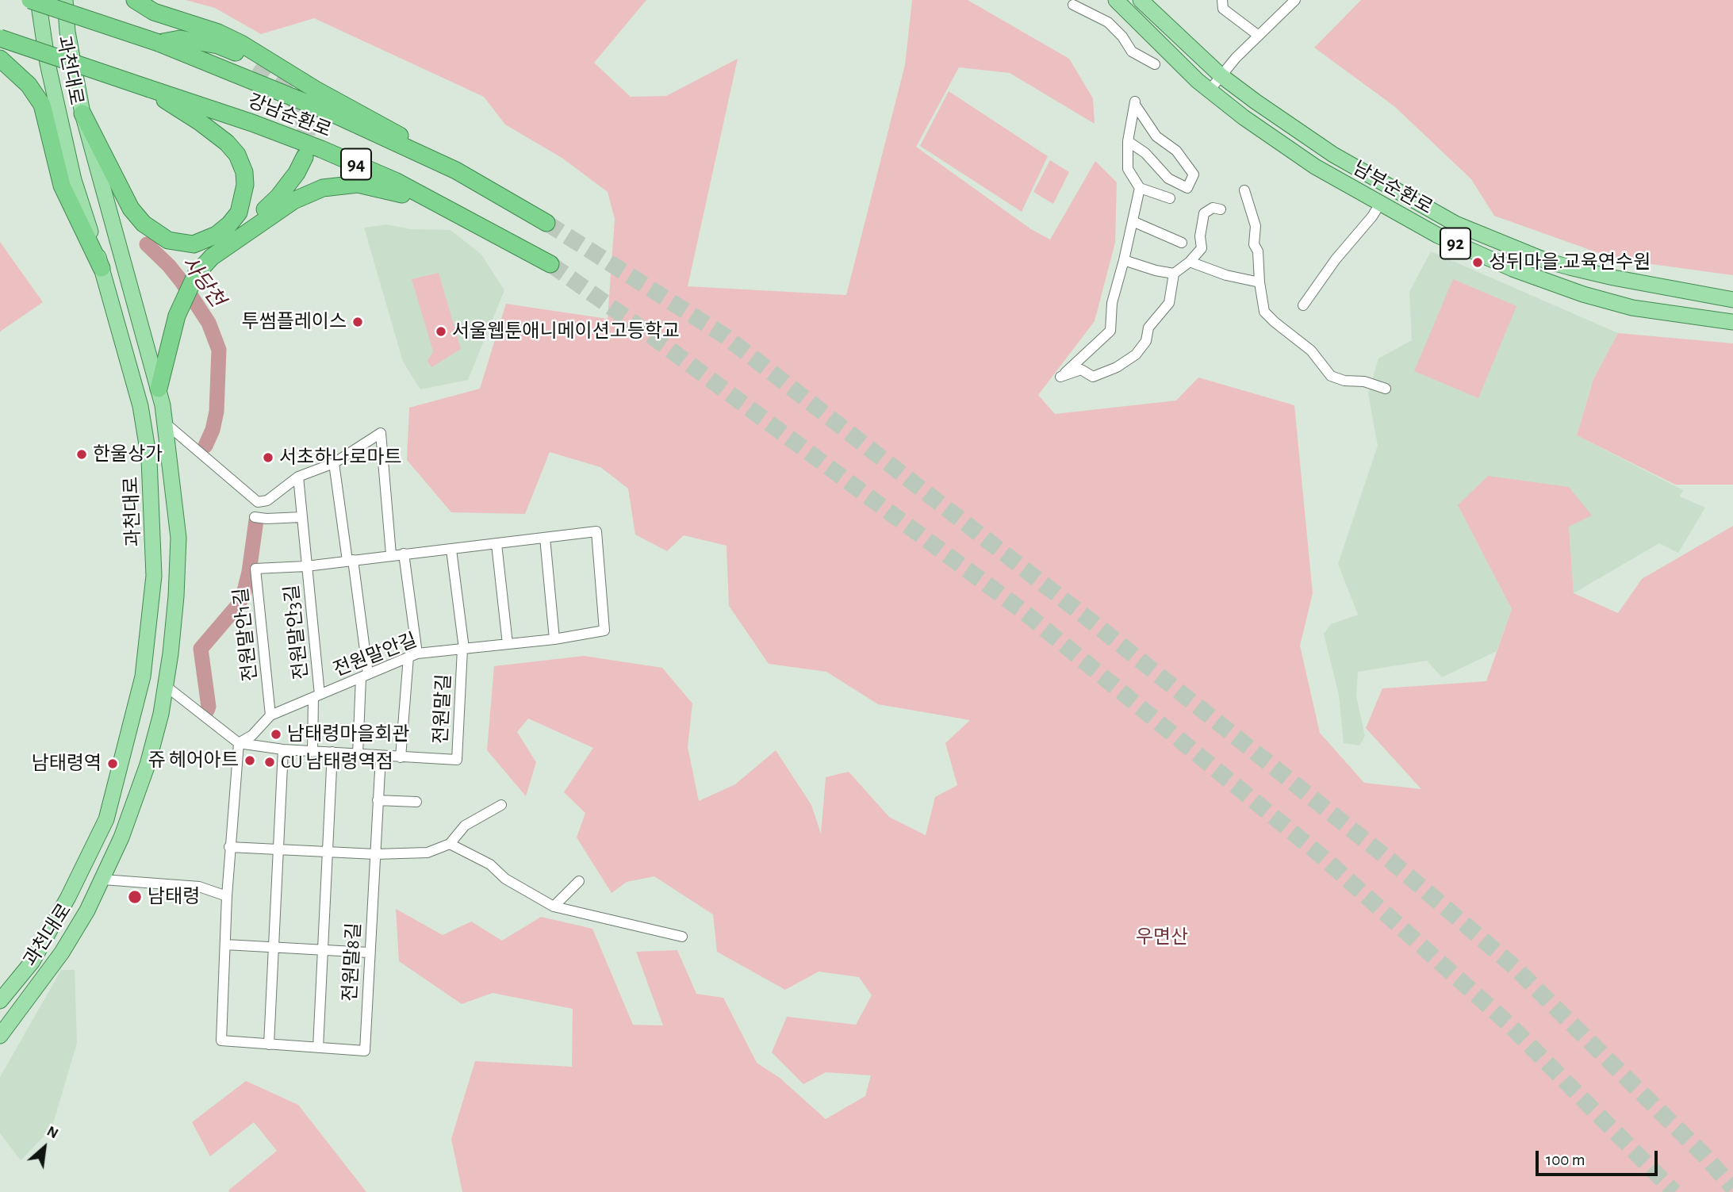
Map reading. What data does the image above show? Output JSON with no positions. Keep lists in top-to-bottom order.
{
  "streets": {
    "highway": ["강남순환로", "94"],
    "main road": ["과천대로", "남부순환로", "92"],
    "street": [
      "전원말안3길",
      "전원말안1길",
      "전원말안길",
      "전원말길",
      "전원말8길"
    ]
  },
  "crossings": [
    ["과천대로", "전원말길"],
    ["전원말안3길", "전원말안1길"],
    ["전원말안3길", "전원말안길"],
    ["전원말안3길", "전원말길"],
    ["전원말안1길", "전원말안길"],
    ["전원말안길", "전원말길"],
    ["전원말길", "전원말8길"]
  ],
  "water": ["사당천"],
  "parks": ["우면산"],
  "places": [
    "성뒤마을.교육연수원",
    "투썸플레이스",
    "서울웹툰애니메이션고등학교",
    "한울상가",
    "서초하나로마트",
    "남태령마을회관",
    "쥬 헤어아트",
    "CU 남태령역점",
    "남태령역",
    "남태령"
  ],
  "scale_bar": "100 m",
  "north": "top right"
}
